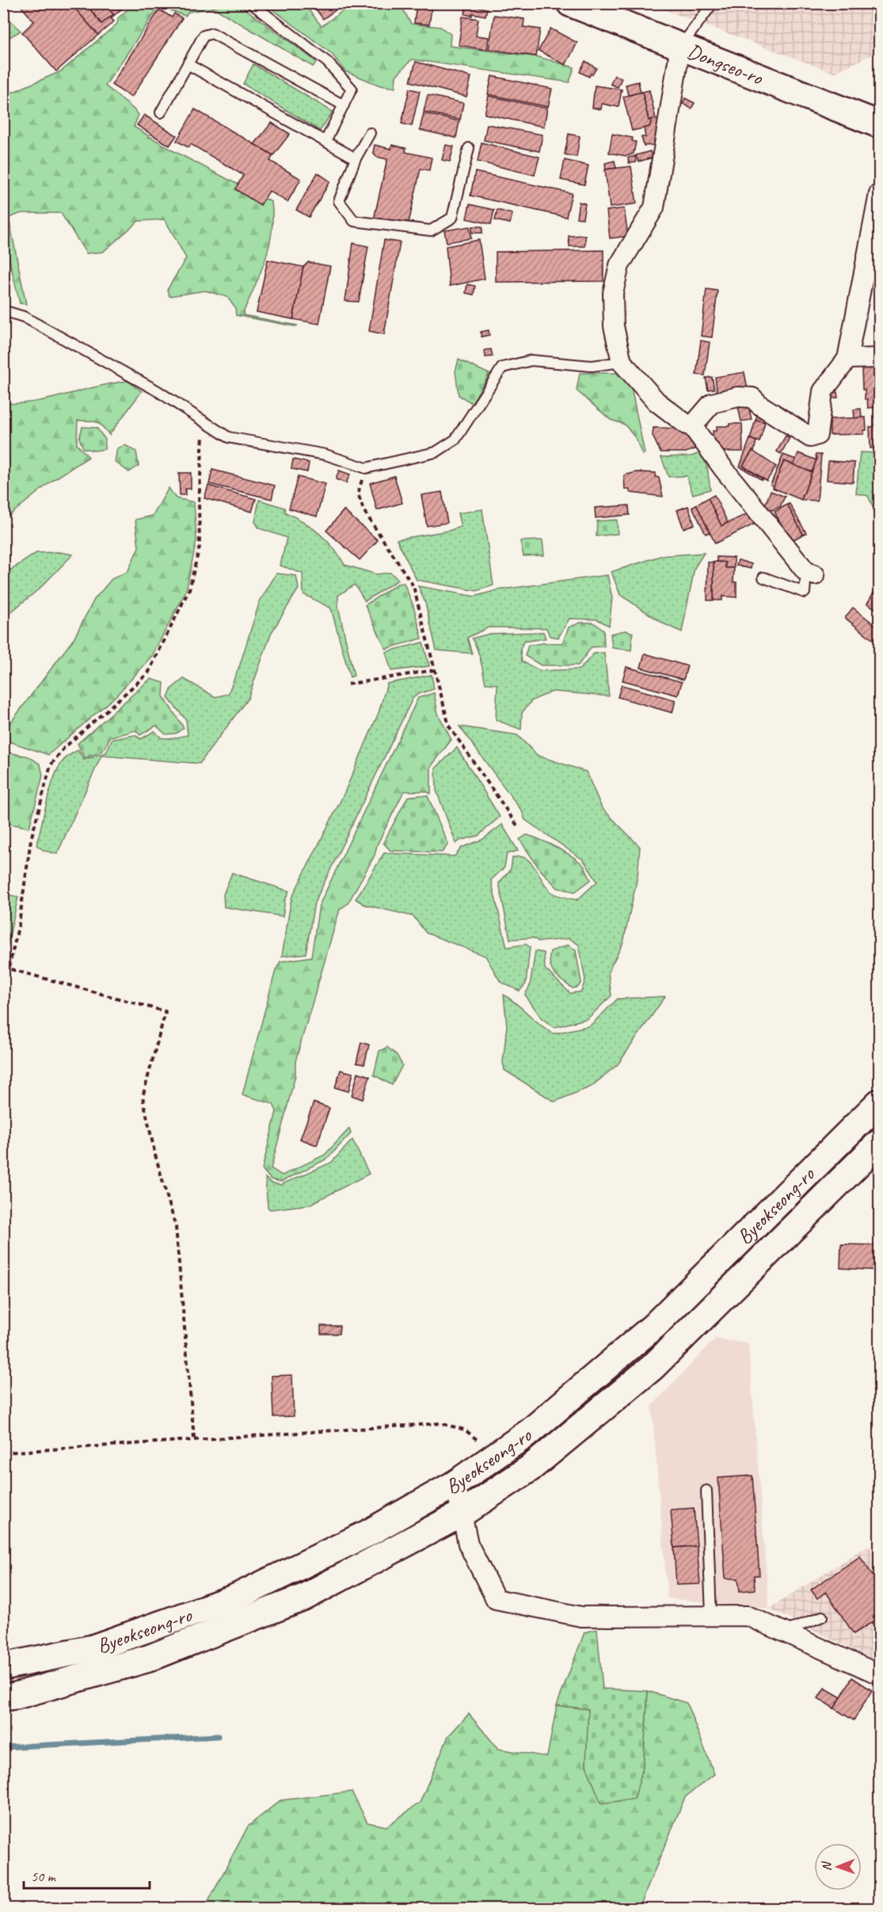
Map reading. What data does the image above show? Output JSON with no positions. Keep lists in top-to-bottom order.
{
  "streets": {
    "main road": ["Dongseo-ro", "Byeokseong-ro"]
  },
  "scale_bar": "50 m",
  "north": "left"
}
